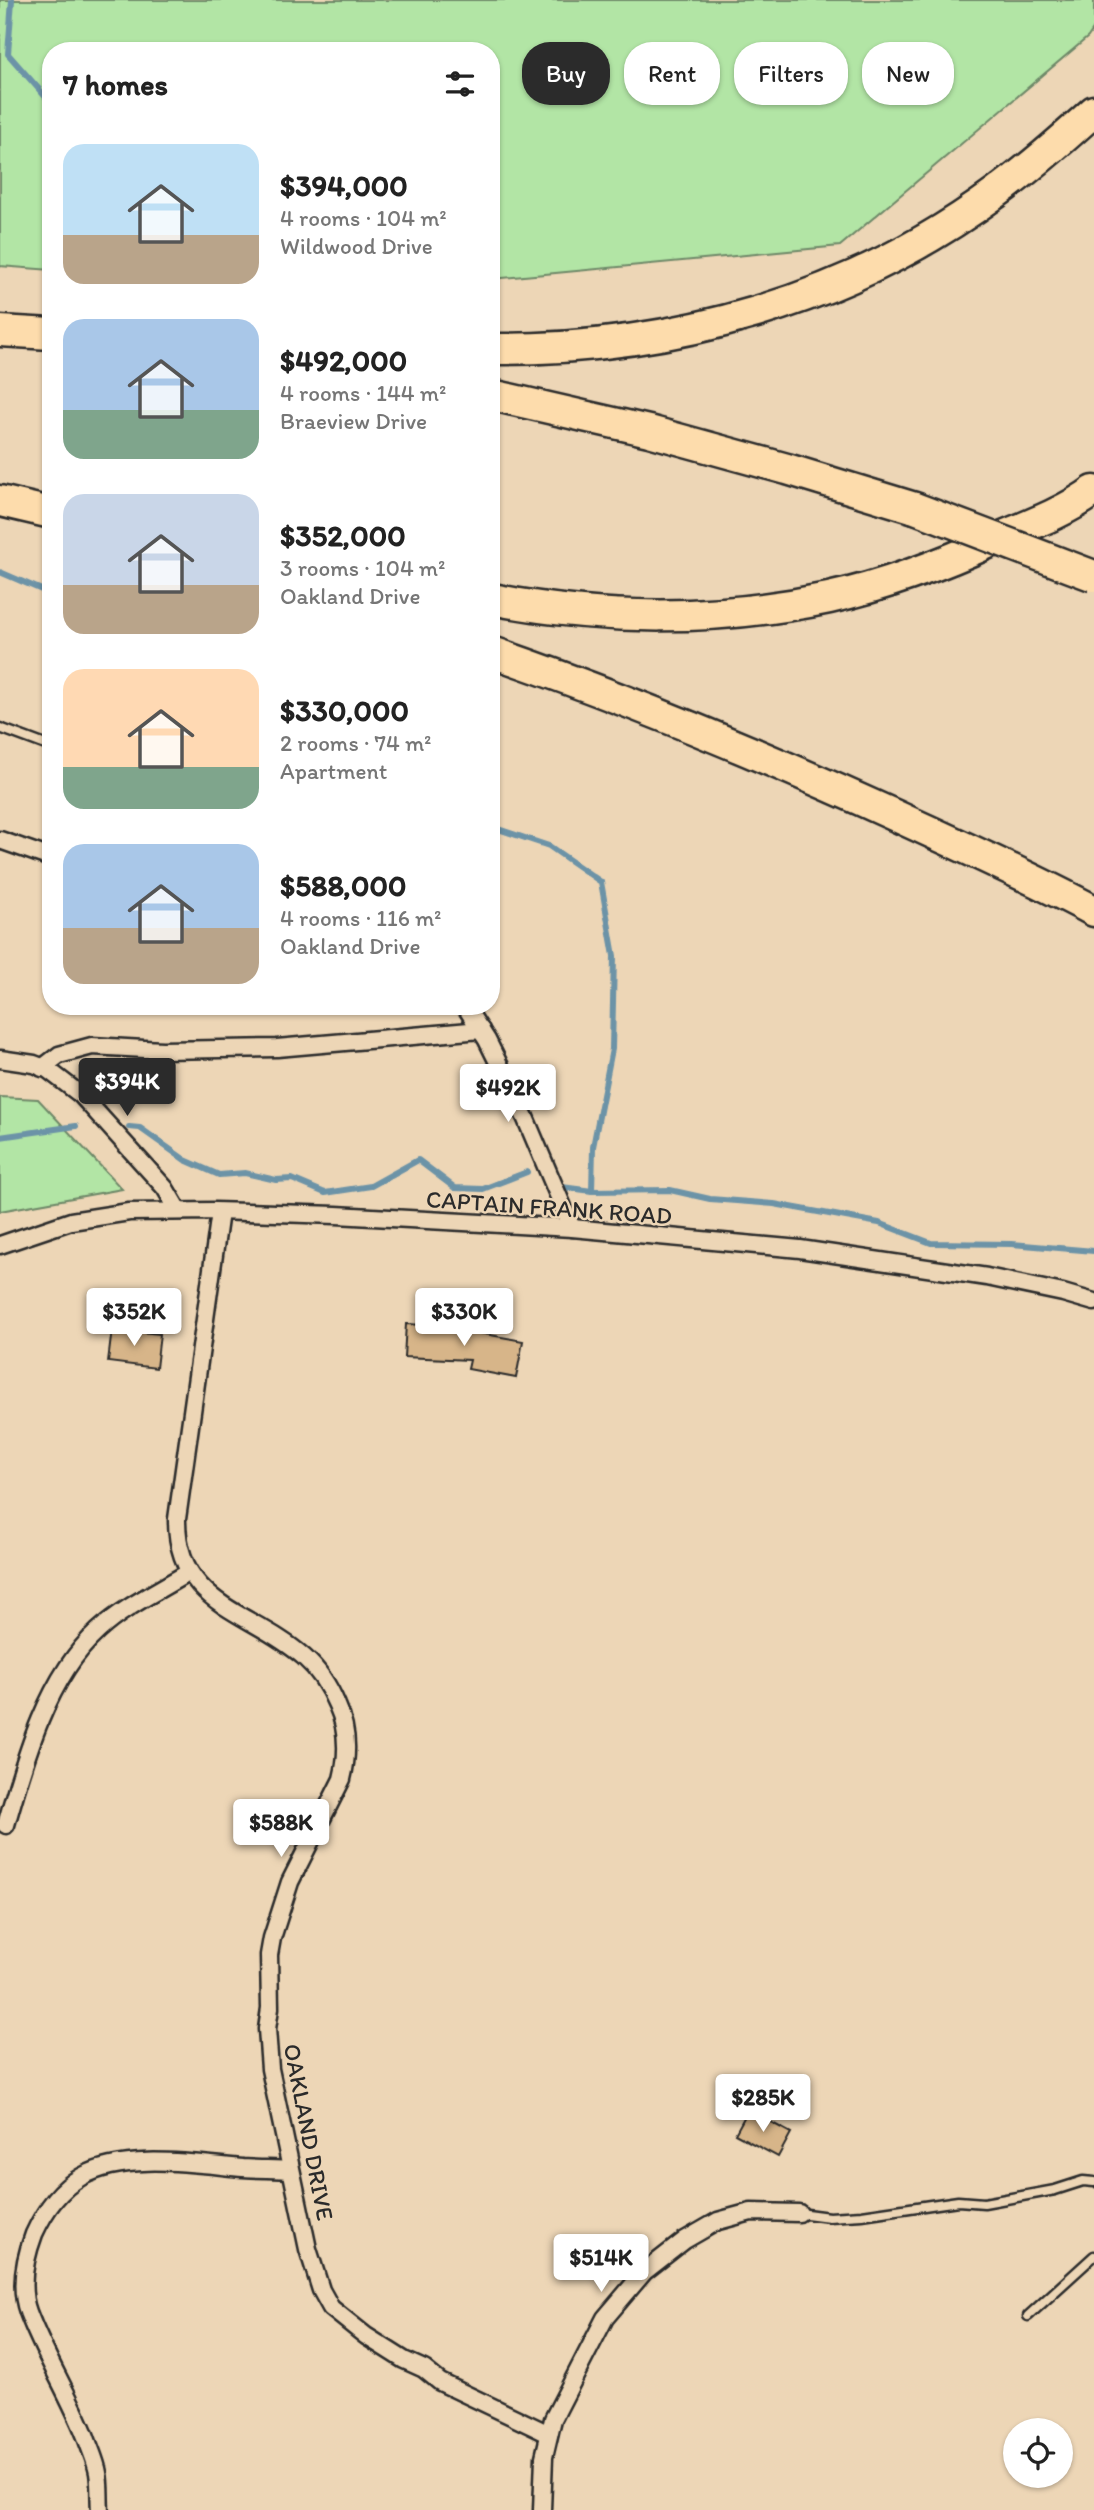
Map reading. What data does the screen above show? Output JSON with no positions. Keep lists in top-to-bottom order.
{
  "streets": {
    "street": ["CAPTAIN FRANK ROAD", "OAKLAND DRIVE"]
  },
  "crossings": [
    ["CAPTAIN FRANK ROAD", "OAKLAND DRIVE"]
  ],
  "page": {
    "chip": [
      "Buy",
      "Rent",
      "Filters",
      "New"
    ],
    "heading": "7 homes",
    "list": [
      {
        "name": "$394,000",
        "note": "4 rooms · 104 m² · Wildwood Drive"
      },
      {
        "name": "$492,000",
        "note": "4 rooms · 144 m² · Braeview Drive"
      },
      {
        "name": "$352,000",
        "note": "3 rooms · 104 m² · Oakland Drive"
      },
      {
        "name": "$330,000",
        "note": "2 rooms · 74 m² · Apartment"
      },
      {
        "name": "$588,000",
        "note": "4 rooms · 116 m² · Oakland Drive"
      }
    ],
    "price": [
      "$394K",
      "$492K",
      "$352K",
      "$330K",
      "$588K",
      "$285K",
      "$514K"
    ]
  }
}
